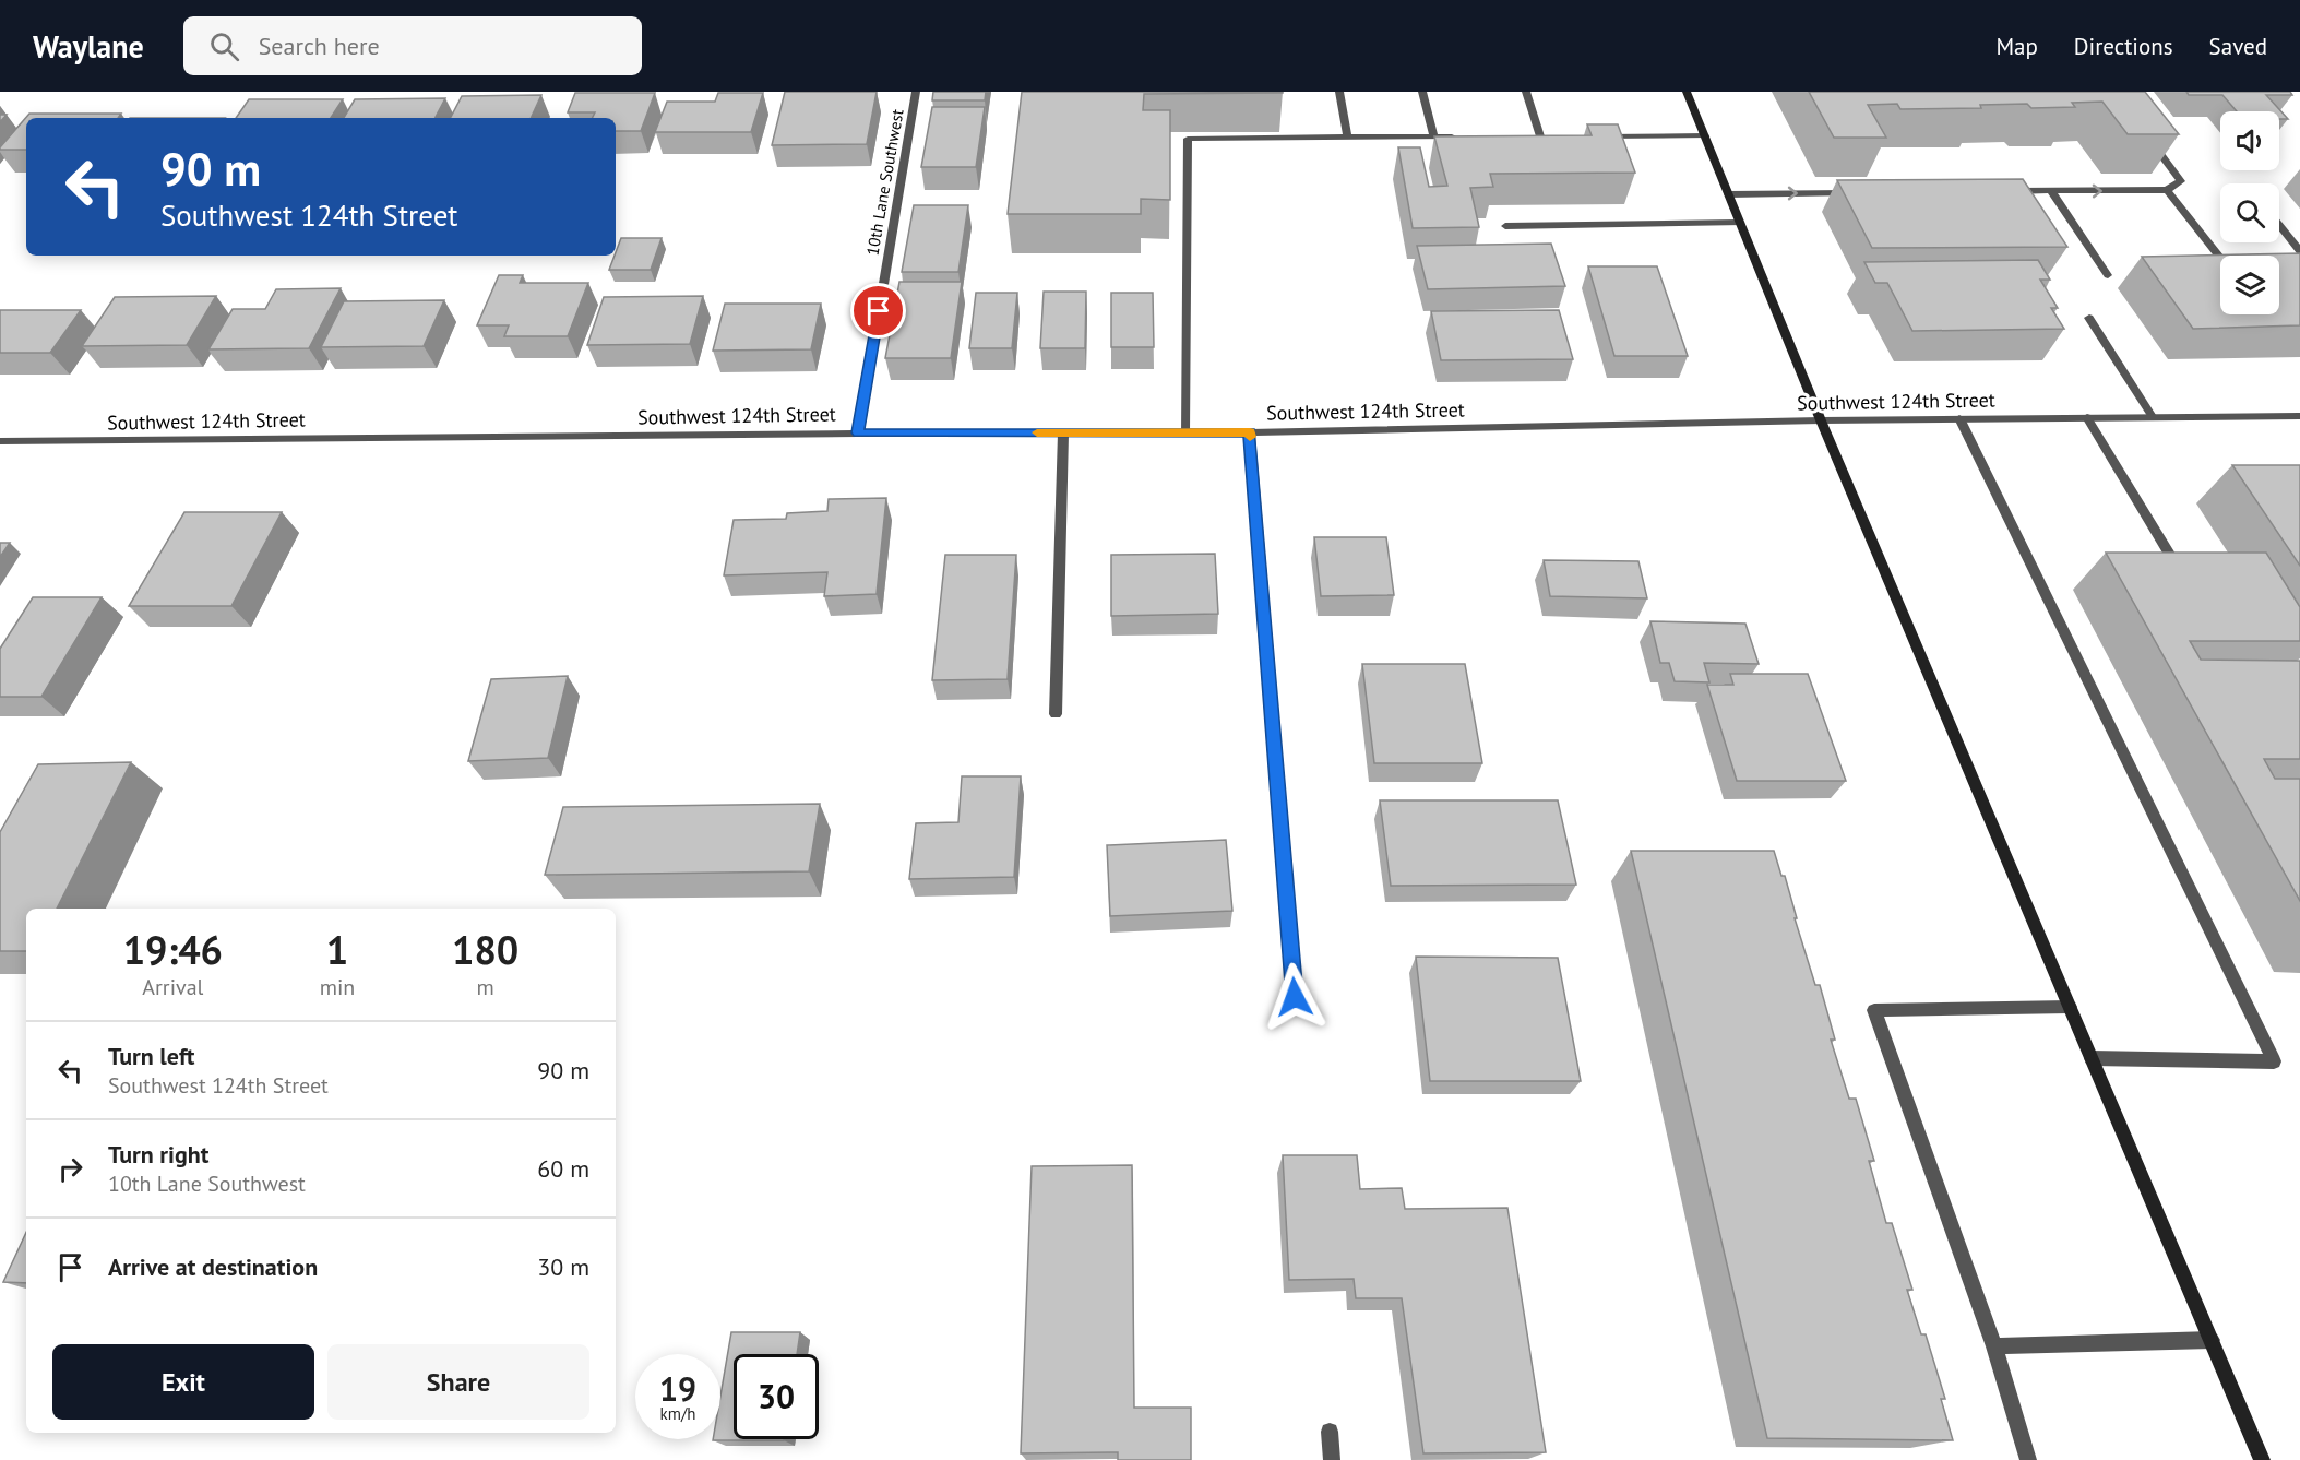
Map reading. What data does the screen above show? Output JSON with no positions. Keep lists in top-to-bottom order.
{
  "streets": {
    "street": ["10th Lane Southwest", "Southwest 124th Street"]
  },
  "crossings": [
    ["10th Lane Southwest", "Southwest 124th Street"]
  ],
  "page": {
    "header": "Waylane",
    "search": "Search here",
    "nav": ["Map", "Directions", "Saved"],
    "turn": ["90 m", "Southwest 124th Street"],
    "eta": [
      "19:46",
      "Arrival",
      "1",
      "min",
      "180",
      "m"
    ],
    "list": [
      {
        "name": "Turn left",
        "note": "Southwest 124th Street",
        "value": "90 m"
      },
      {
        "name": "Turn right",
        "note": "10th Lane Southwest",
        "value": "60 m"
      },
      {
        "name": "Arrive at destination",
        "value": "30 m"
      }
    ],
    "buttons": ["Exit", "Share"],
    "speed": "19 km/h",
    "limit": "30"
  }
}
